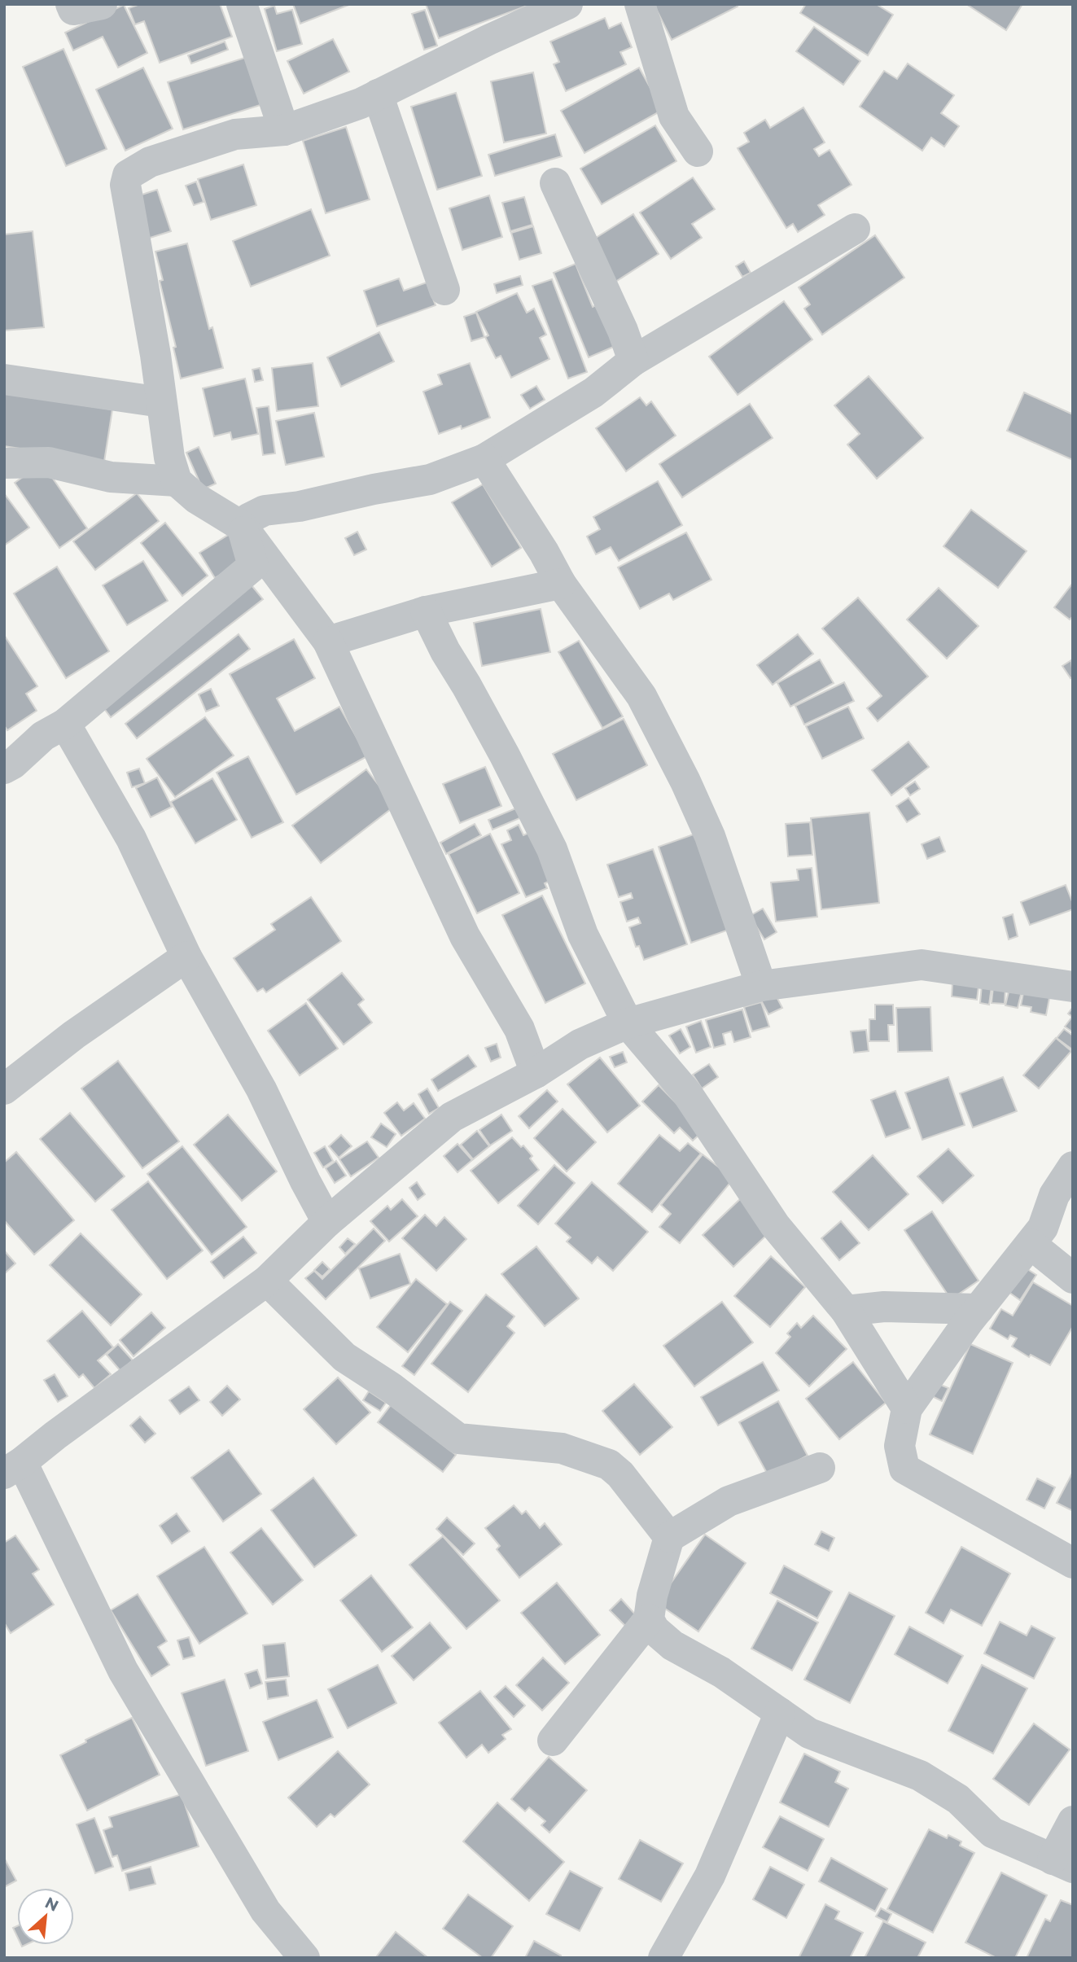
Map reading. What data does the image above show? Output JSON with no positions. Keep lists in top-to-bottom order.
{
  "north": "top right"
}
